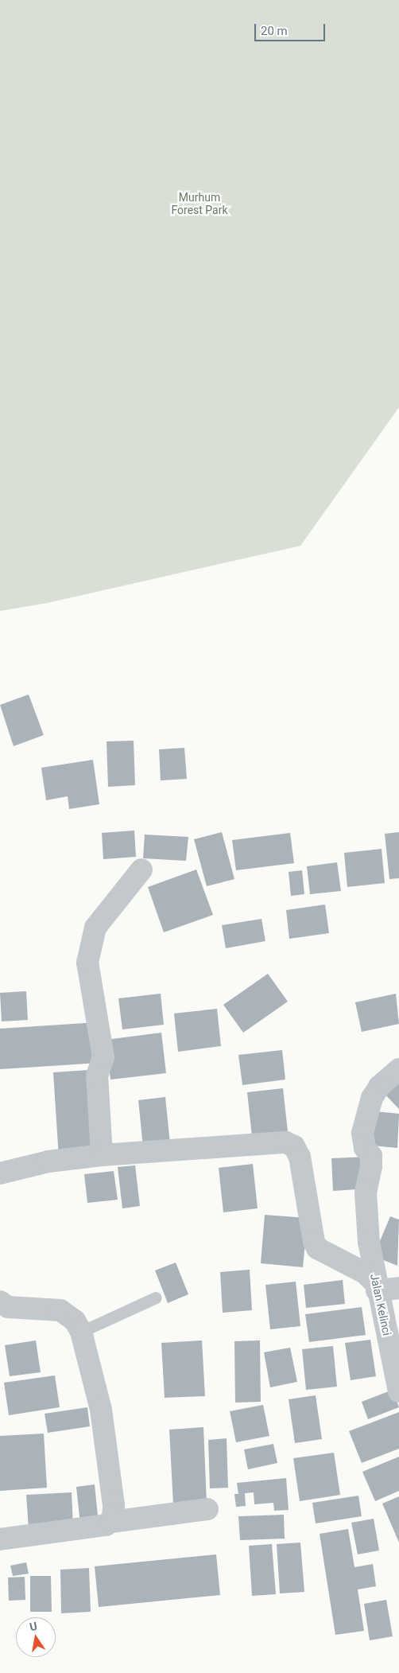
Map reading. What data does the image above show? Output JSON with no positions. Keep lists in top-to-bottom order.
{
  "streets": {
    "street": ["Jalan Kelinci"]
  },
  "parks": ["Murhum Forest Park"],
  "scale_bar": "20 m",
  "north": "top"
}
